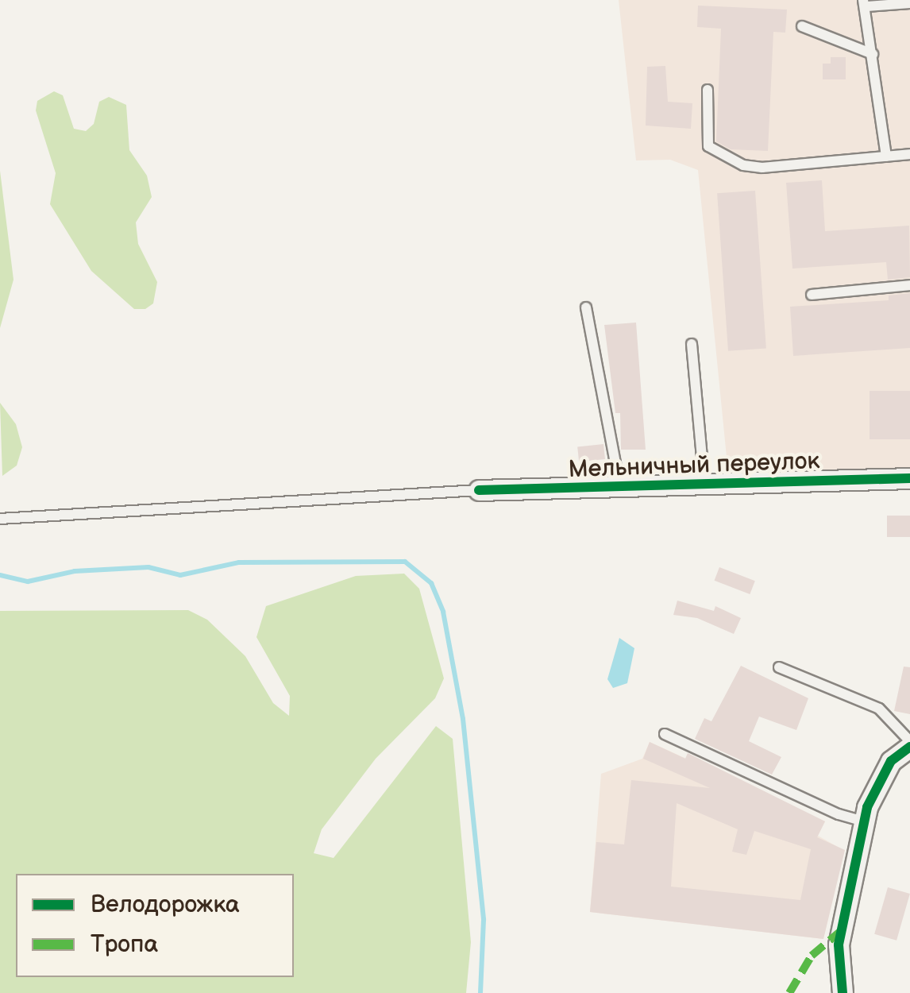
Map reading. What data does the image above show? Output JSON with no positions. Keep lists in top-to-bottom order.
{
  "streets": {
    "street": ["Мельничный переулок"]
  },
  "legend": ["Велодорожка", "Тропа"]
}
